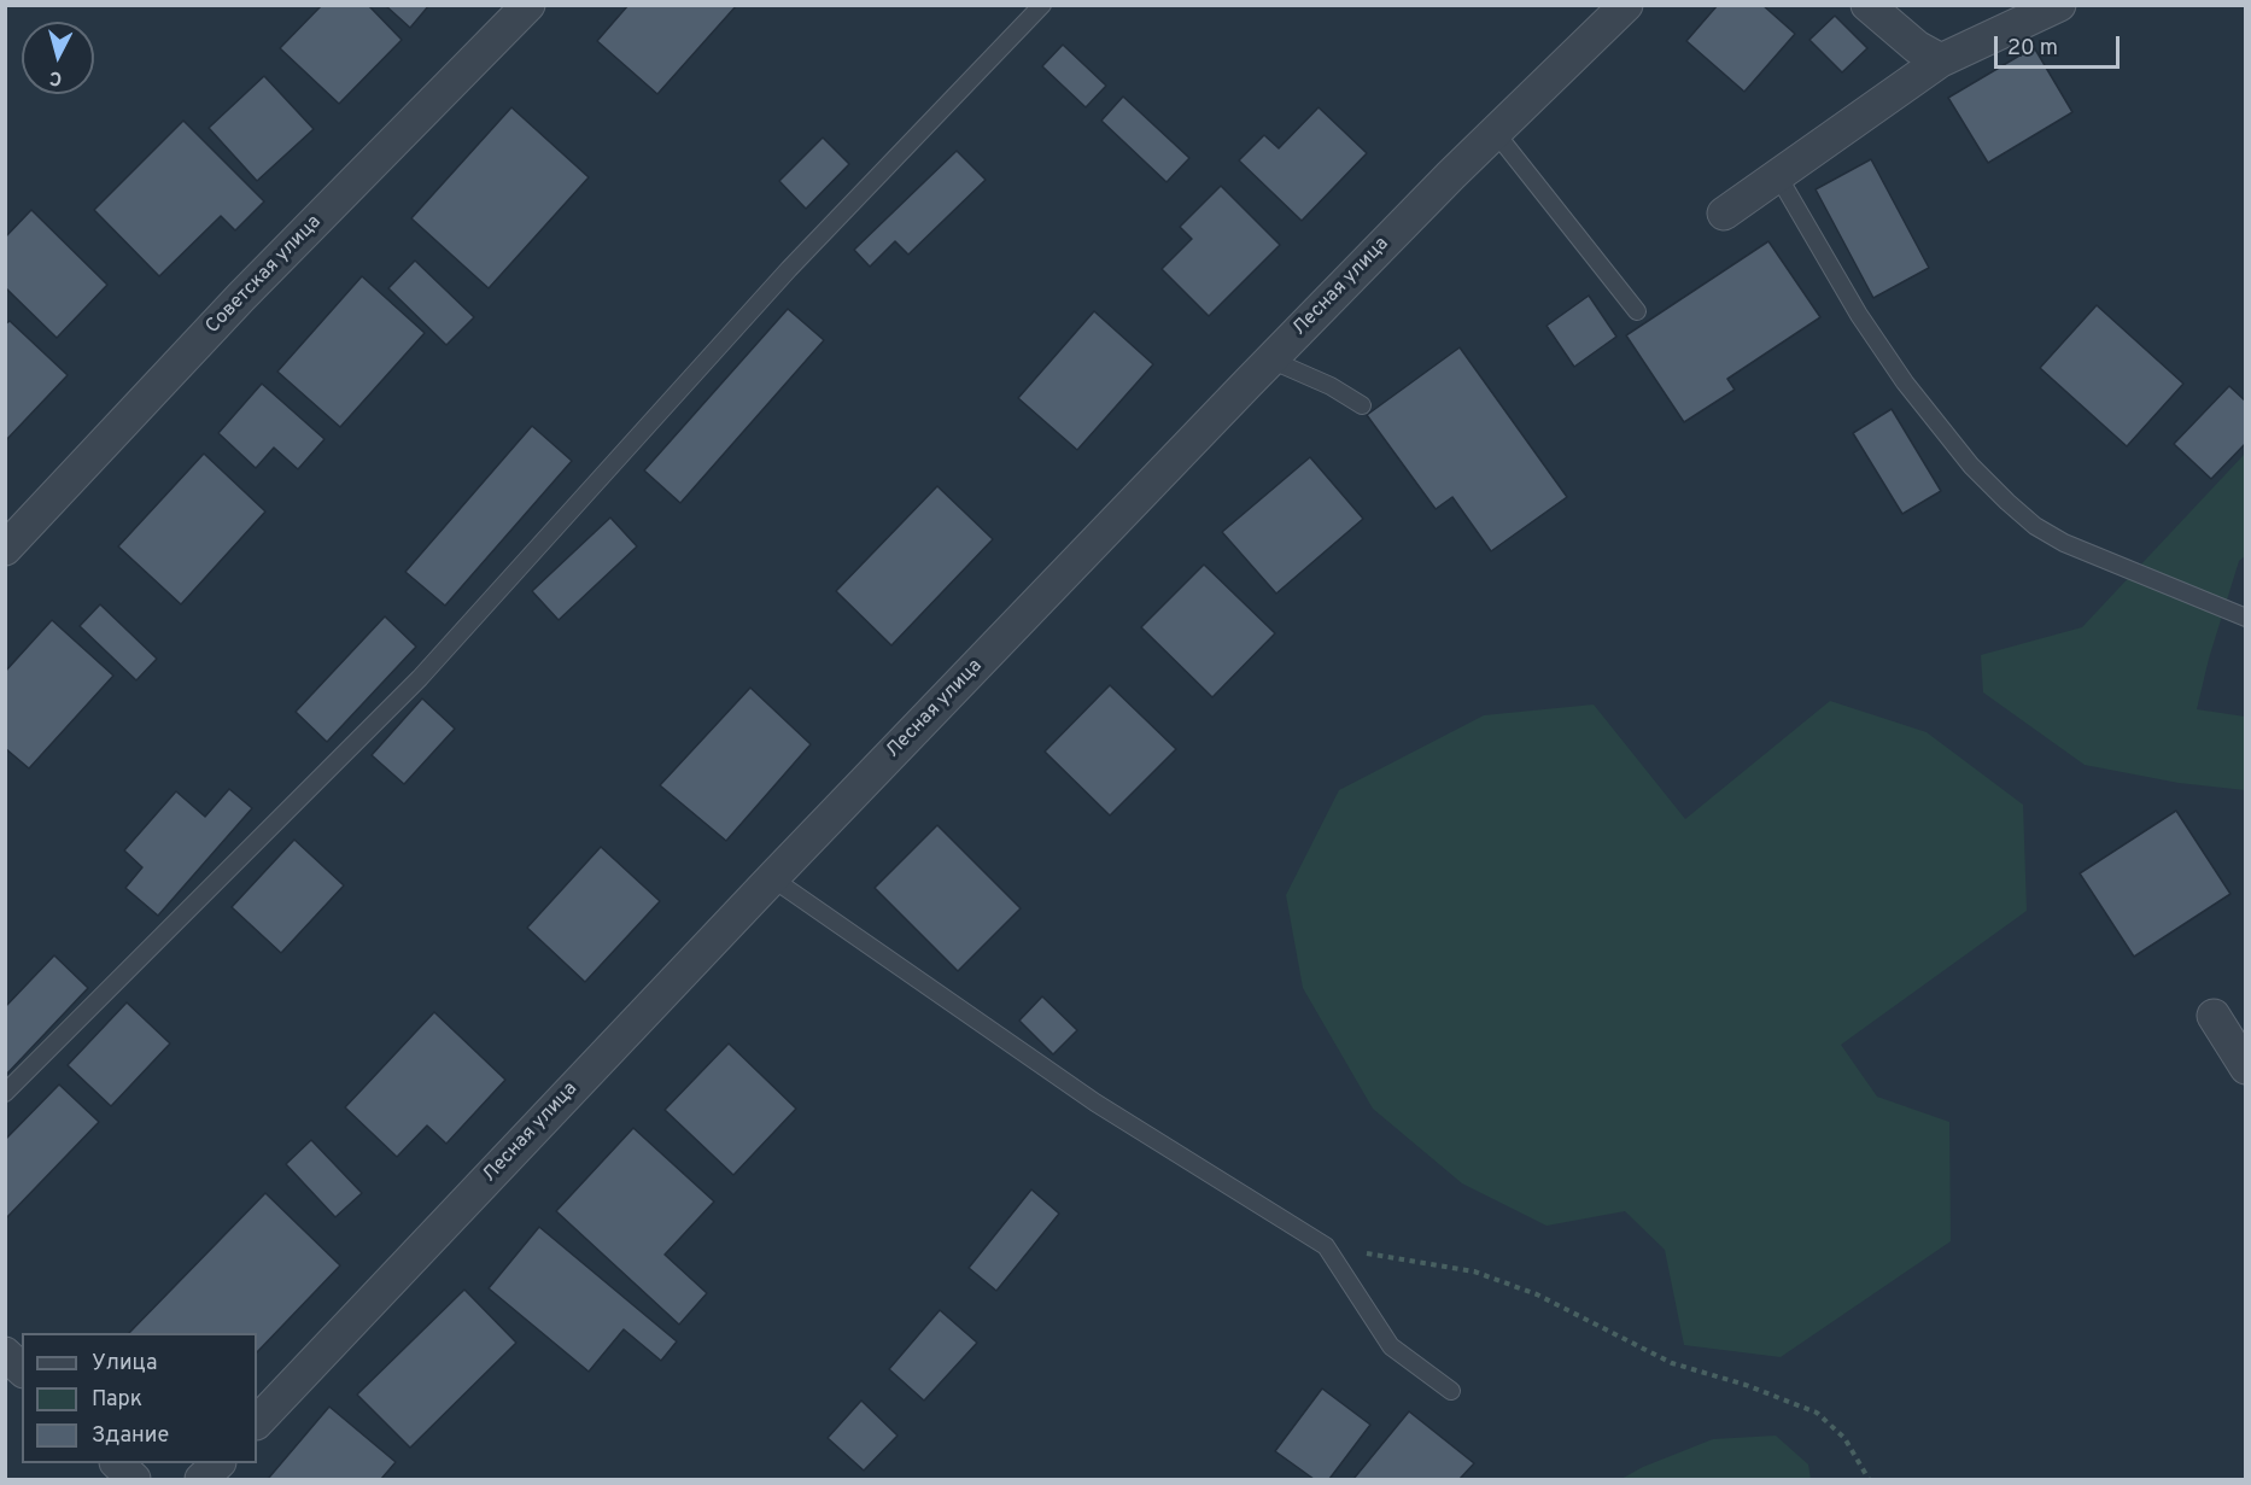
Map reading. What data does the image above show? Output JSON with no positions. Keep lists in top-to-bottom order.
{
  "streets": {
    "street": ["Советская улица", "Лесная улица"]
  },
  "legend": ["Улица", "Парк", "Здание"],
  "scale_bar": "20 m",
  "north": "bottom"
}
